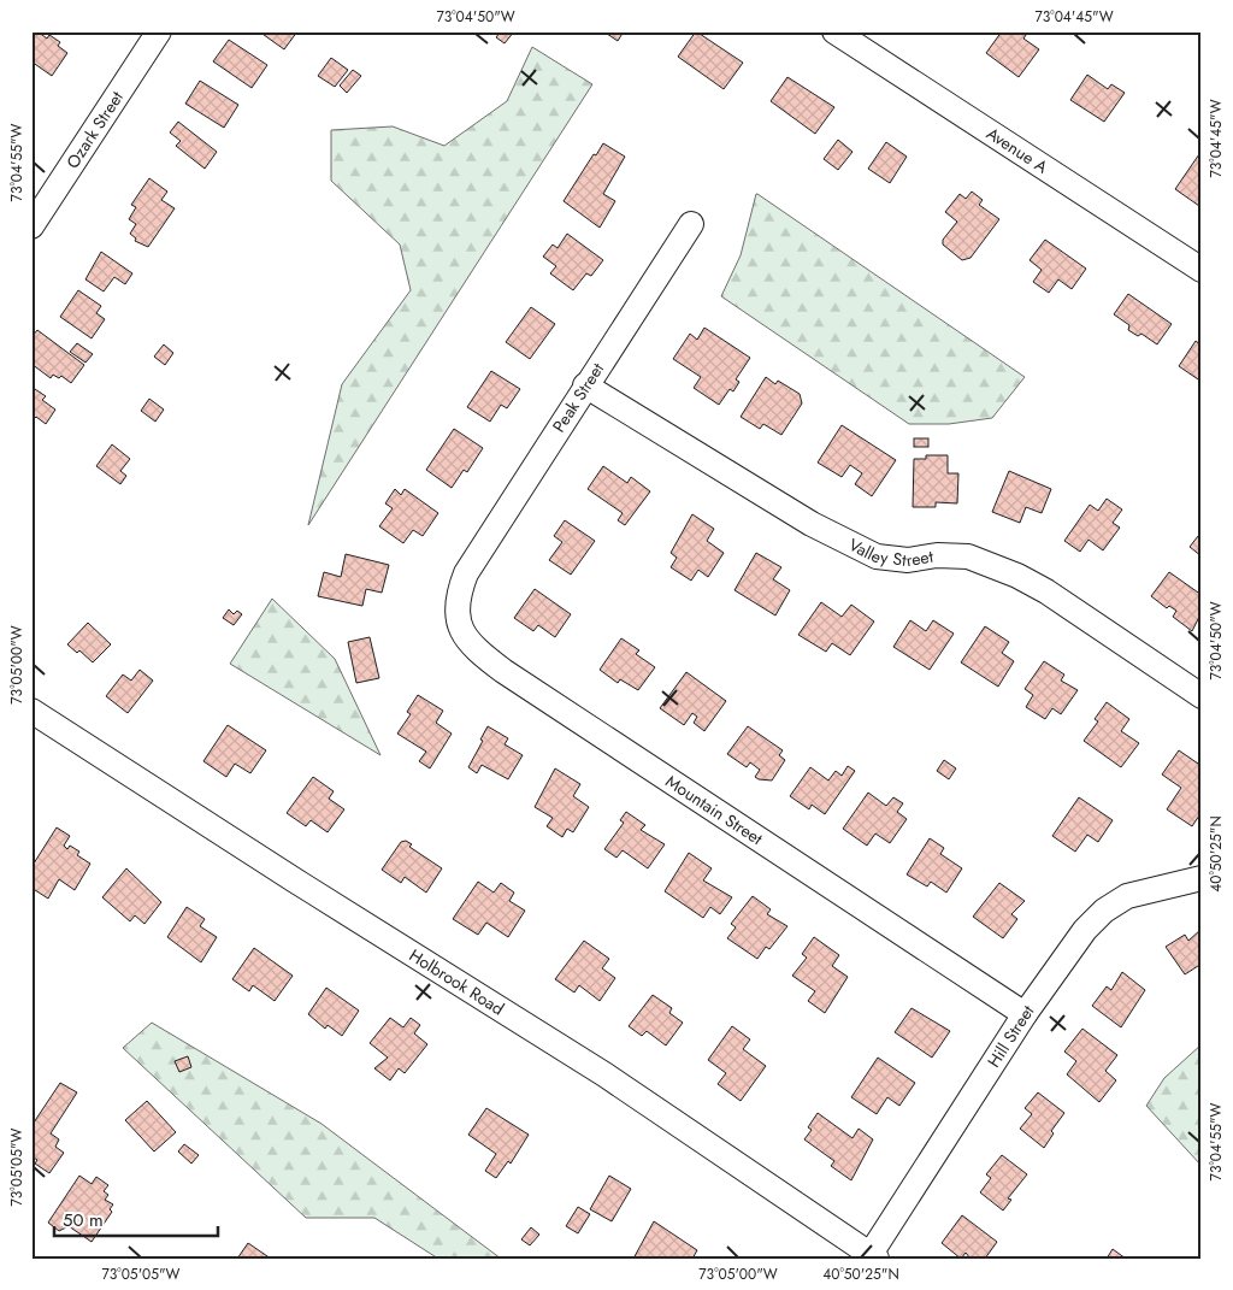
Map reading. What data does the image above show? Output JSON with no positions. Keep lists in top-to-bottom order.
{
  "streets": {
    "street": [
      "Ozark Street",
      "Avenue A",
      "Peak Street",
      "Valley Street",
      "Mountain Street",
      "Holbrook Road",
      "Hill Street"
    ]
  },
  "crossings": [
    ["Peak Street", "Valley Street"],
    ["Peak Street", "Mountain Street"],
    ["Mountain Street", "Hill Street"],
    ["Holbrook Road", "Hill Street"]
  ],
  "scale_bar": "50 m",
  "coordinates": [
    "73°04'50\"W",
    "73°04'45\"W",
    "73°04'55\"W",
    "73°05'00\"W",
    "40°50'25\"N",
    "73°05'05\"W"
  ]
}
